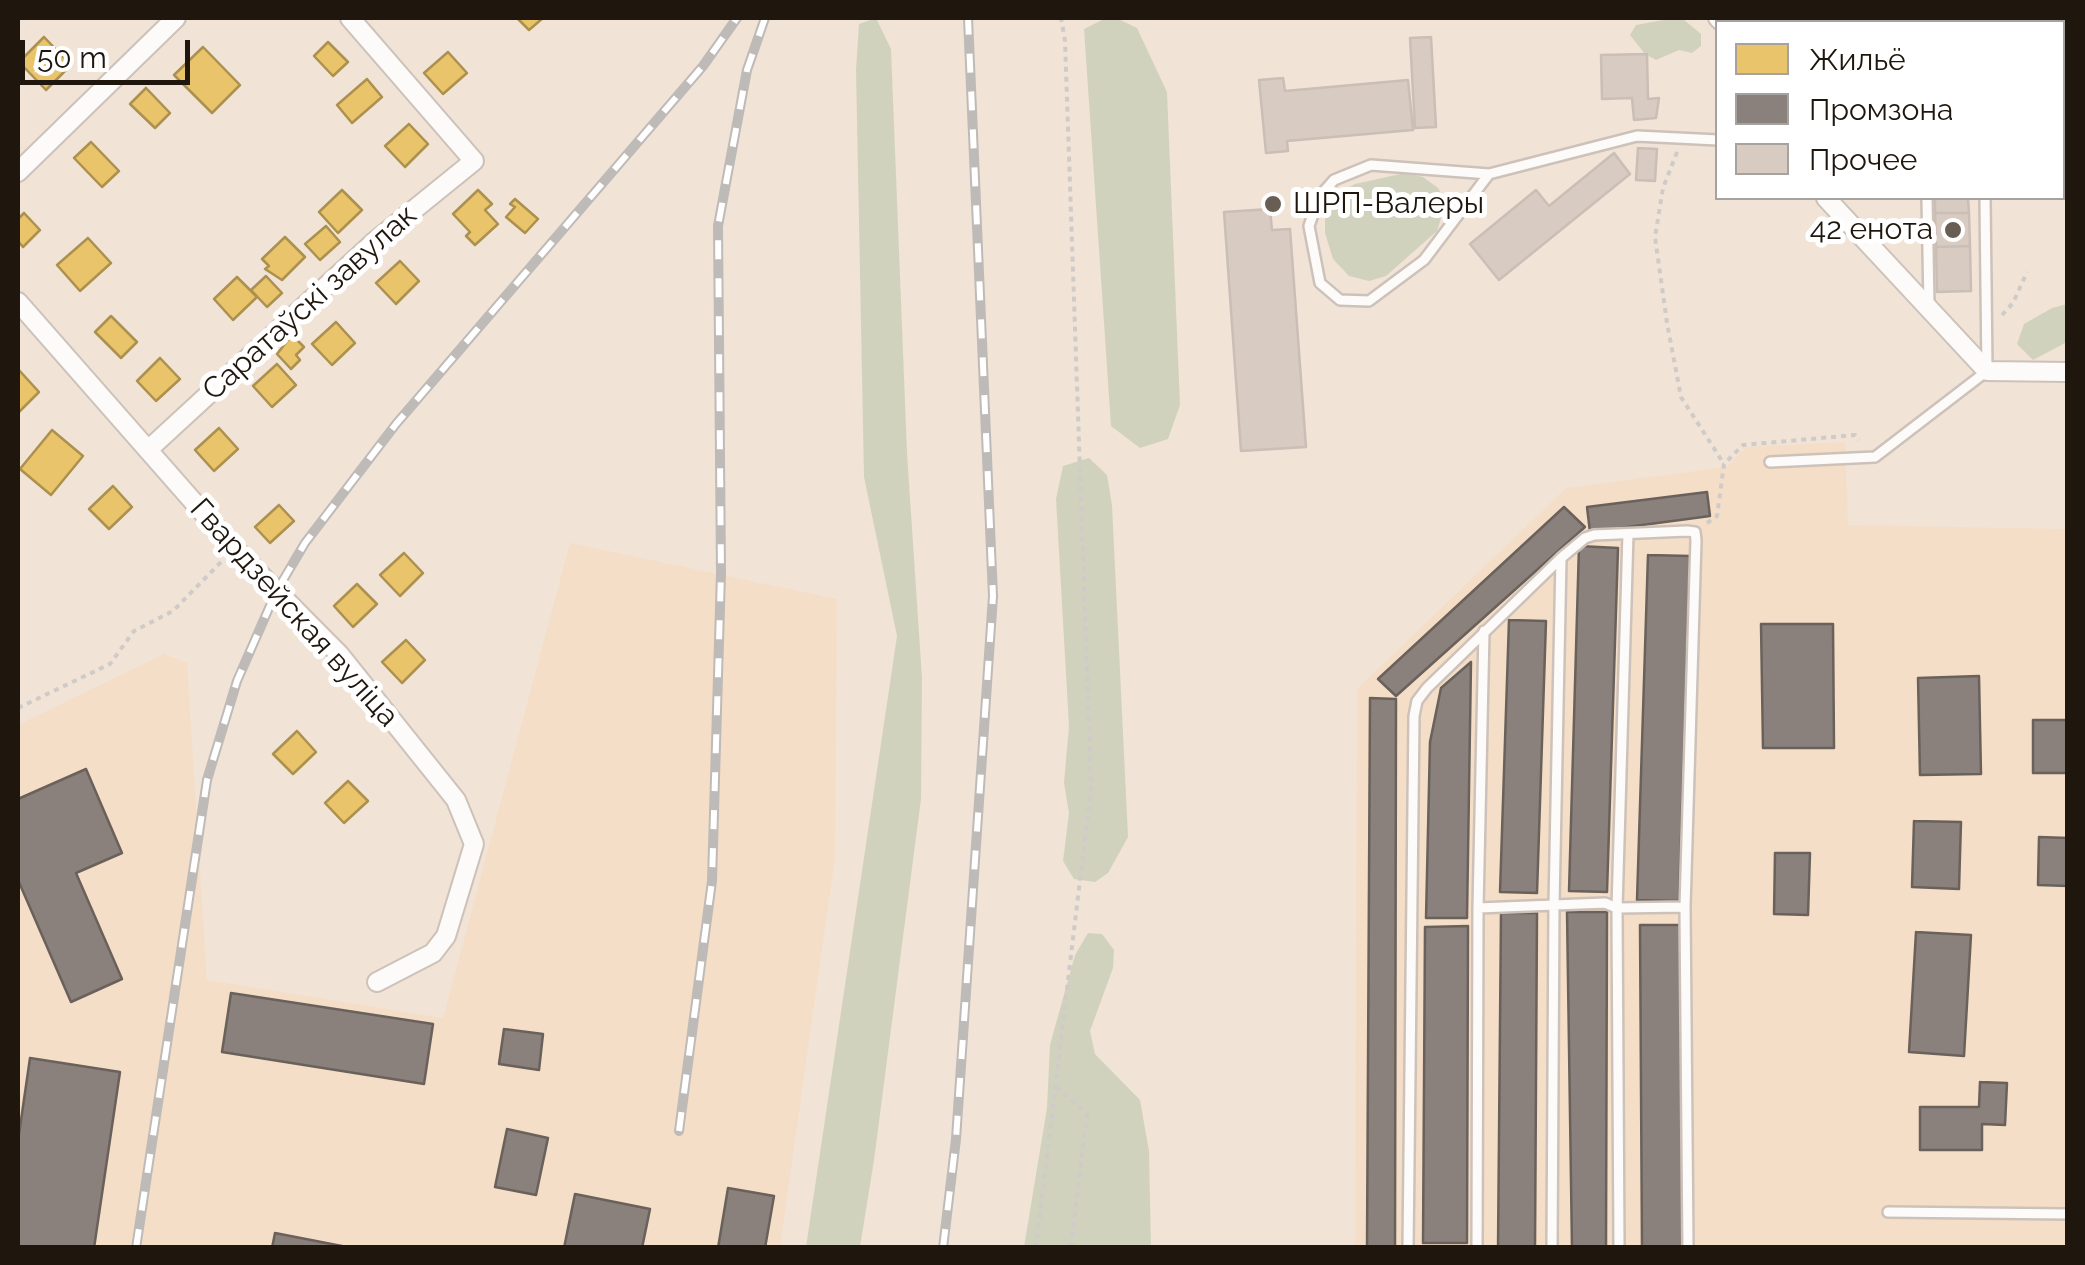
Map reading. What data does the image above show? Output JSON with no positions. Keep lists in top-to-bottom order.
{
  "streets": {
    "street": ["Саратаўскі завулак", "Гвардзейская вуліца"]
  },
  "crossings": [
    ["Саратаўскі завулак", "Гвардзейская вуліца"]
  ],
  "places": ["ШРП-Валеры", "42 енота"],
  "legend": ["Жильё", "Промзона", "Прочее"],
  "scale_bar": "50 m"
}
